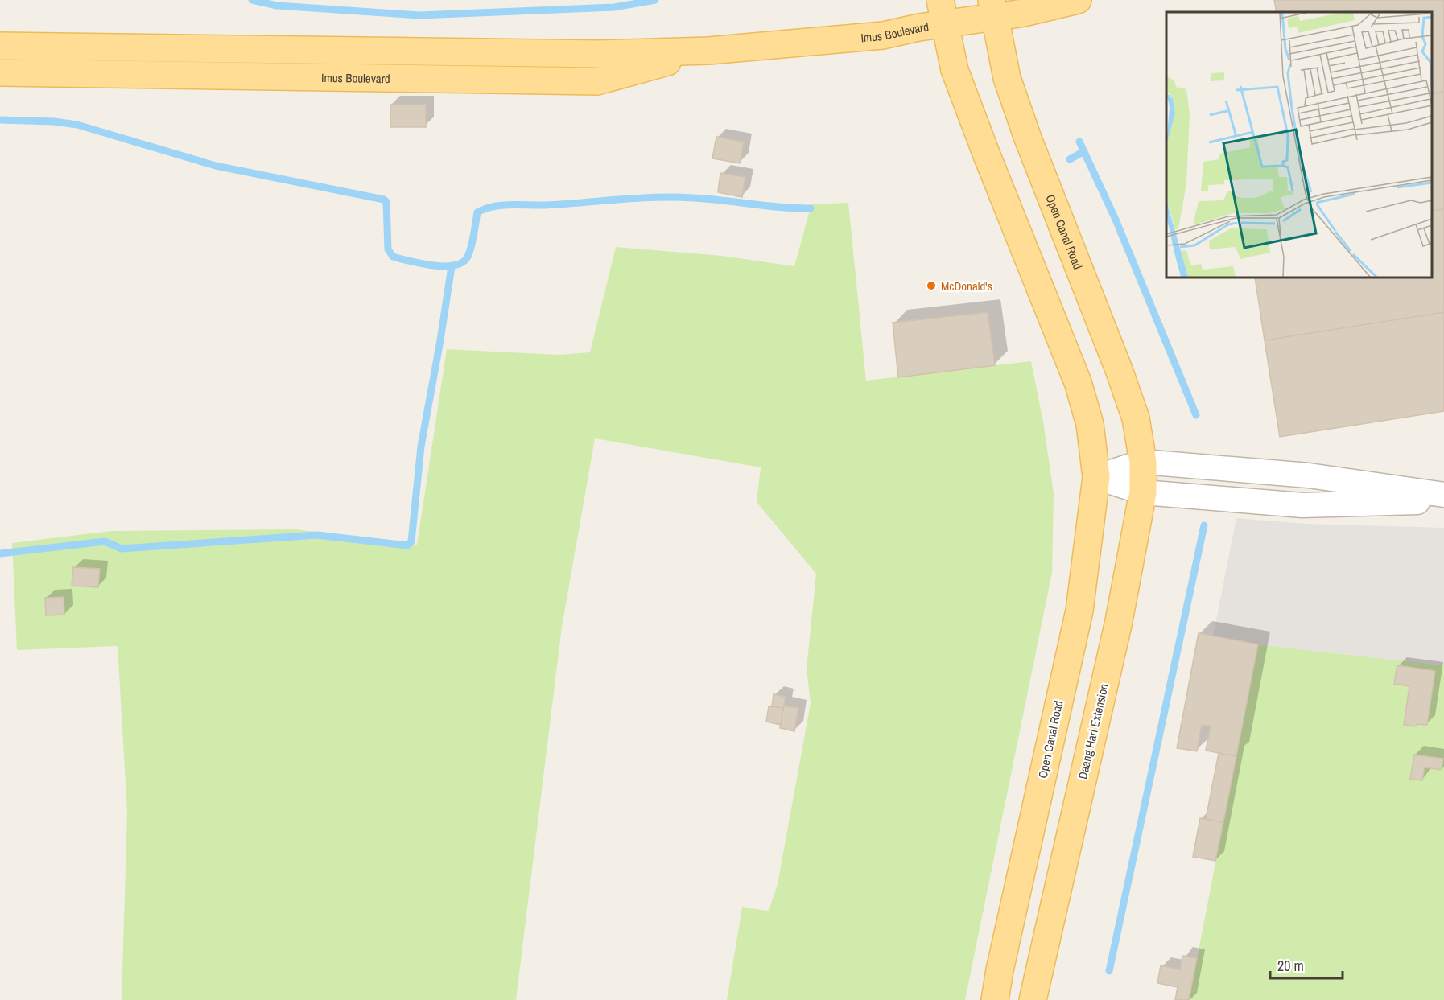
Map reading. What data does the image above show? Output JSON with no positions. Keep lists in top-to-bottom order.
{
  "streets": {
    "main road": ["Imus Boulevard", "Open Canal Road", "Daang Hari Extension"]
  },
  "crossings": [
    ["Imus Boulevard", "Open Canal Road"],
    ["Open Canal Road", "Daang Hari Extension"]
  ],
  "places": ["McDonald's"],
  "scale_bar": "20 m"
}
